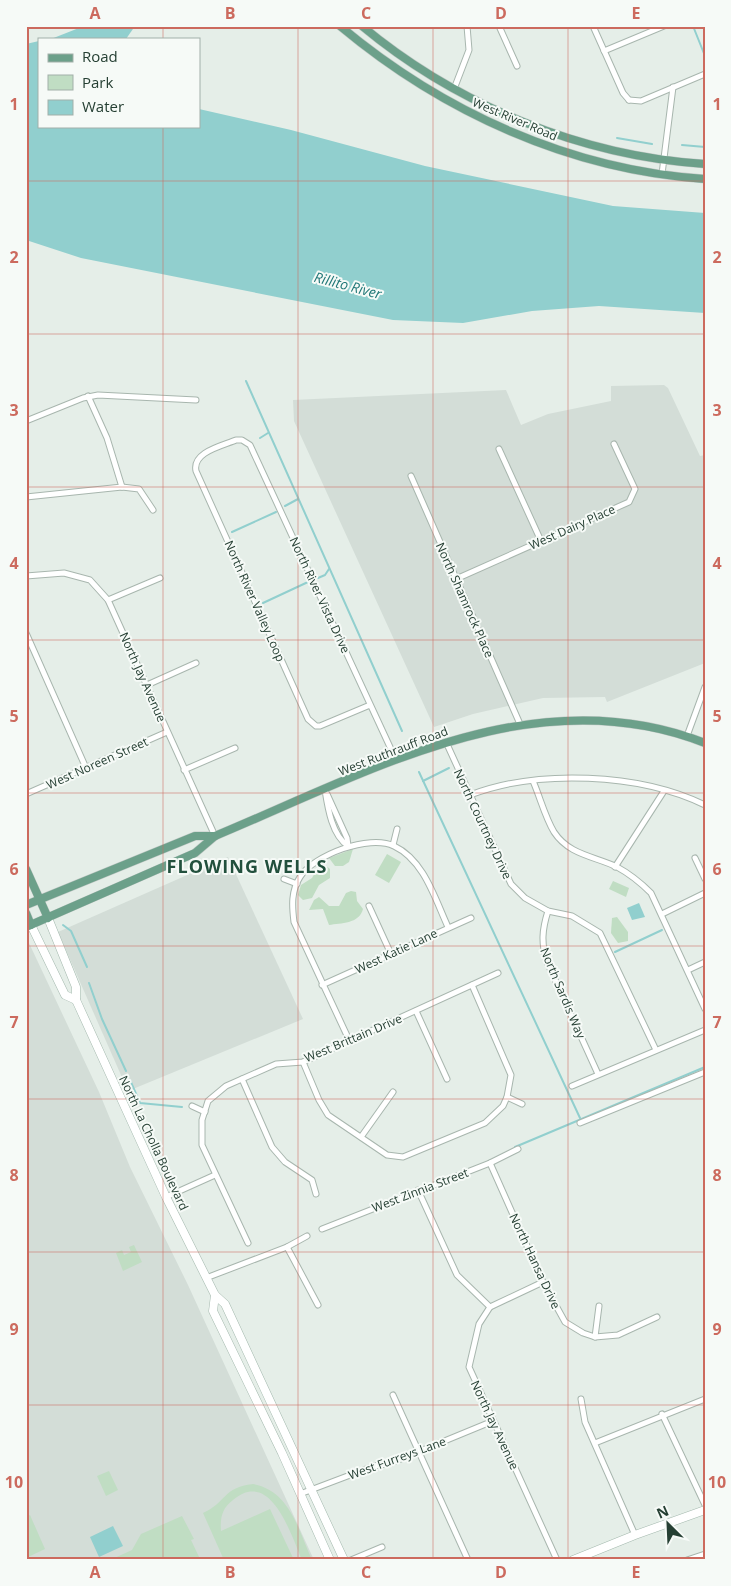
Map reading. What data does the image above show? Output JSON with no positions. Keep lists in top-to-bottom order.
{
  "streets": {
    "main road": ["West River Road", "West Ruthrauff Road", "North La Cholla Boulevard"],
    "street": [
      "West Dairy Place",
      "North River Vista Drive",
      "North Shamrock Place",
      "North River Valley Loop",
      "North Jay Avenue",
      "West Noreen Street",
      "North Courtney Drive",
      "West Katie Lane",
      "North Sardis Way",
      "West Brittain Drive",
      "West Zinnia Street",
      "North Hansa Drive",
      "West Furreys Lane"
    ]
  },
  "crossings": [
    ["West Dairy Place", "North Shamrock Place"],
    ["North River Vista Drive", "North River Valley Loop"],
    ["North River Vista Drive", "West Ruthrauff Road"],
    ["North Shamrock Place", "West Ruthrauff Road"],
    ["North Jay Avenue", "West Ruthrauff Road"],
    ["North Jay Avenue", "West Noreen Street"],
    ["North Jay Avenue", "West Furreys Lane"],
    ["West Ruthrauff Road", "North Courtney Drive"],
    ["West Ruthrauff Road", "North La Cholla Boulevard"],
    ["North Courtney Drive", "North Sardis Way"],
    ["North La Cholla Boulevard", "West Furreys Lane"],
    ["West Zinnia Street", "North Hansa Drive"]
  ],
  "districts": ["FLOWING WELLS"],
  "water": ["Rillito River"],
  "legend": ["Road", "Park", "Water"],
  "north": "top left",
  "grid": {
    "columns": [
      "A",
      "B",
      "C",
      "D",
      "E"
    ],
    "rows": [
      "1",
      "2",
      "3",
      "4",
      "5",
      "6",
      "7",
      "8",
      "9",
      "10"
    ]
  }
}
